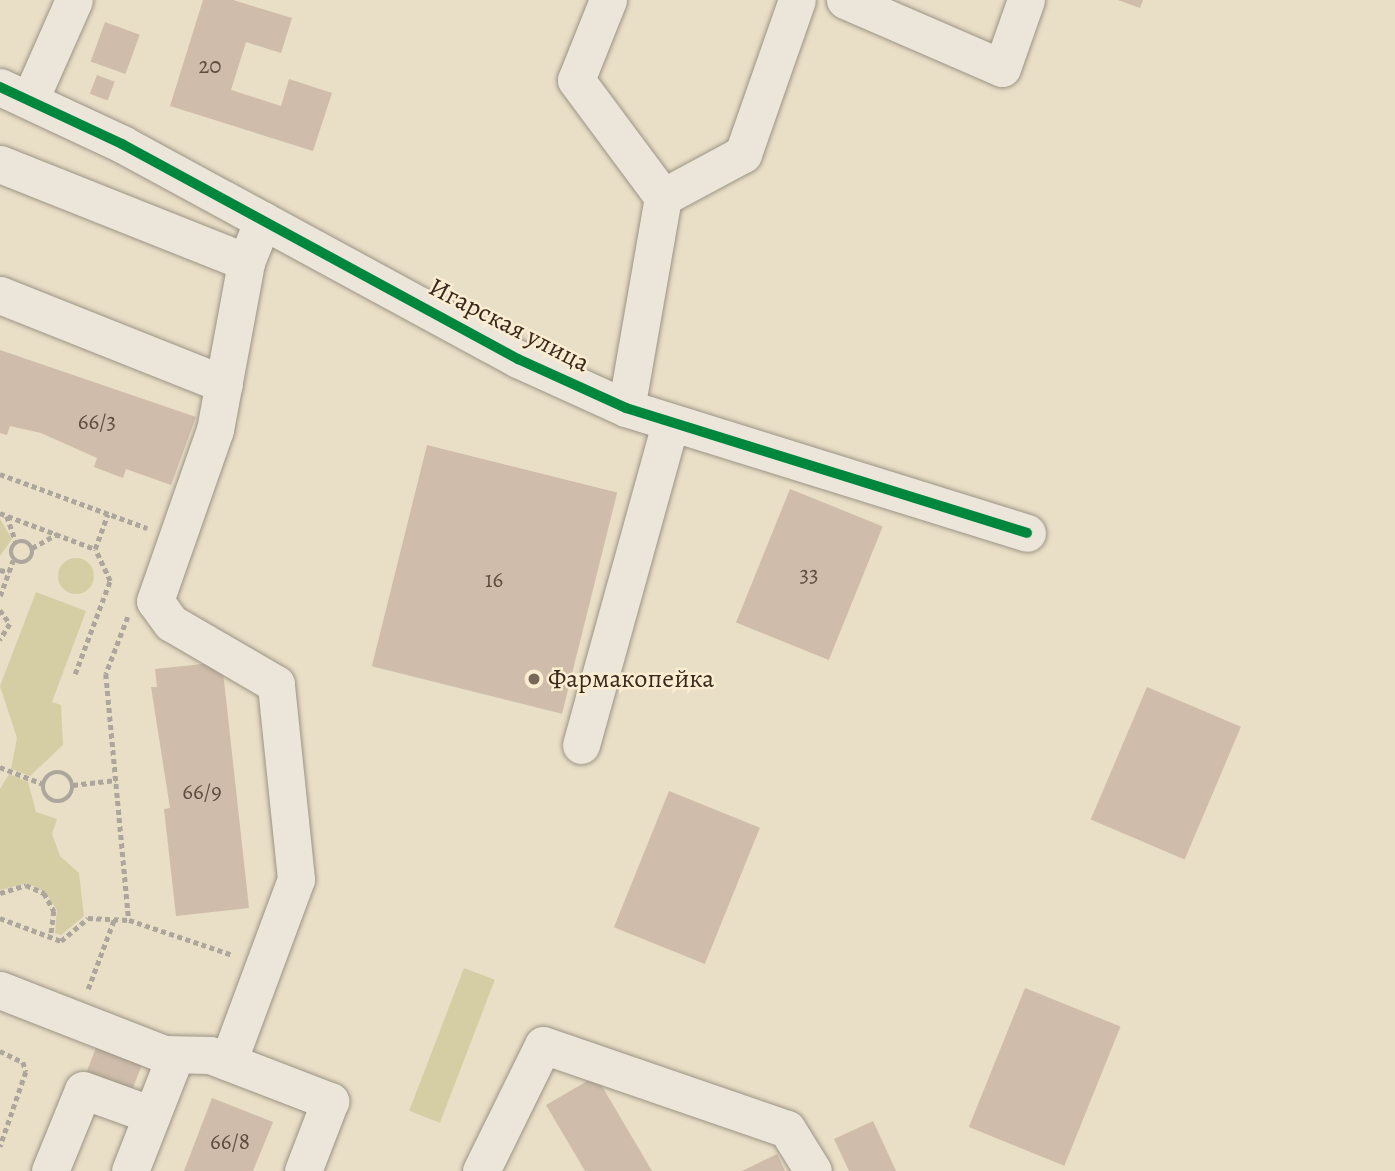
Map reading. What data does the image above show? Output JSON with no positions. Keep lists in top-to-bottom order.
{
  "streets": {
    "street": ["Игарская улица"]
  },
  "places": ["Фармакопейка"],
  "house_numbers": [
    "20",
    "66/3",
    "33",
    "16",
    "66/9",
    "66/8"
  ]
}
